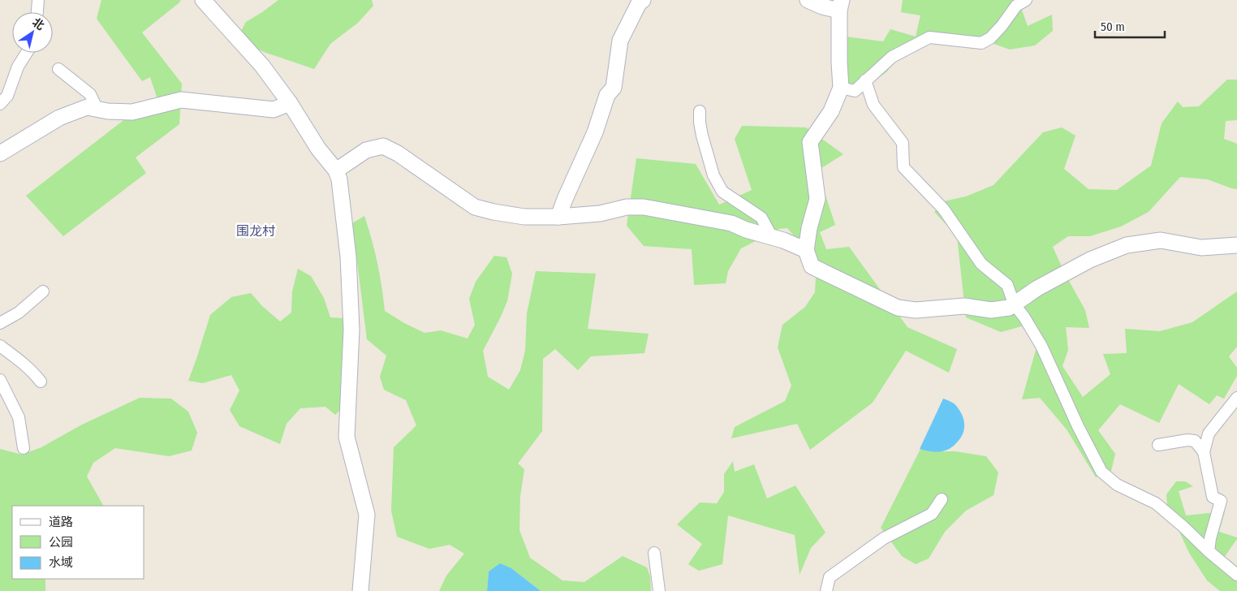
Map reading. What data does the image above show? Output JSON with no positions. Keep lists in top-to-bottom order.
{
  "districts": ["围龙村"],
  "legend": ["道路", "公园", "水域"],
  "scale_bar": "50 m",
  "north": "top right"
}
